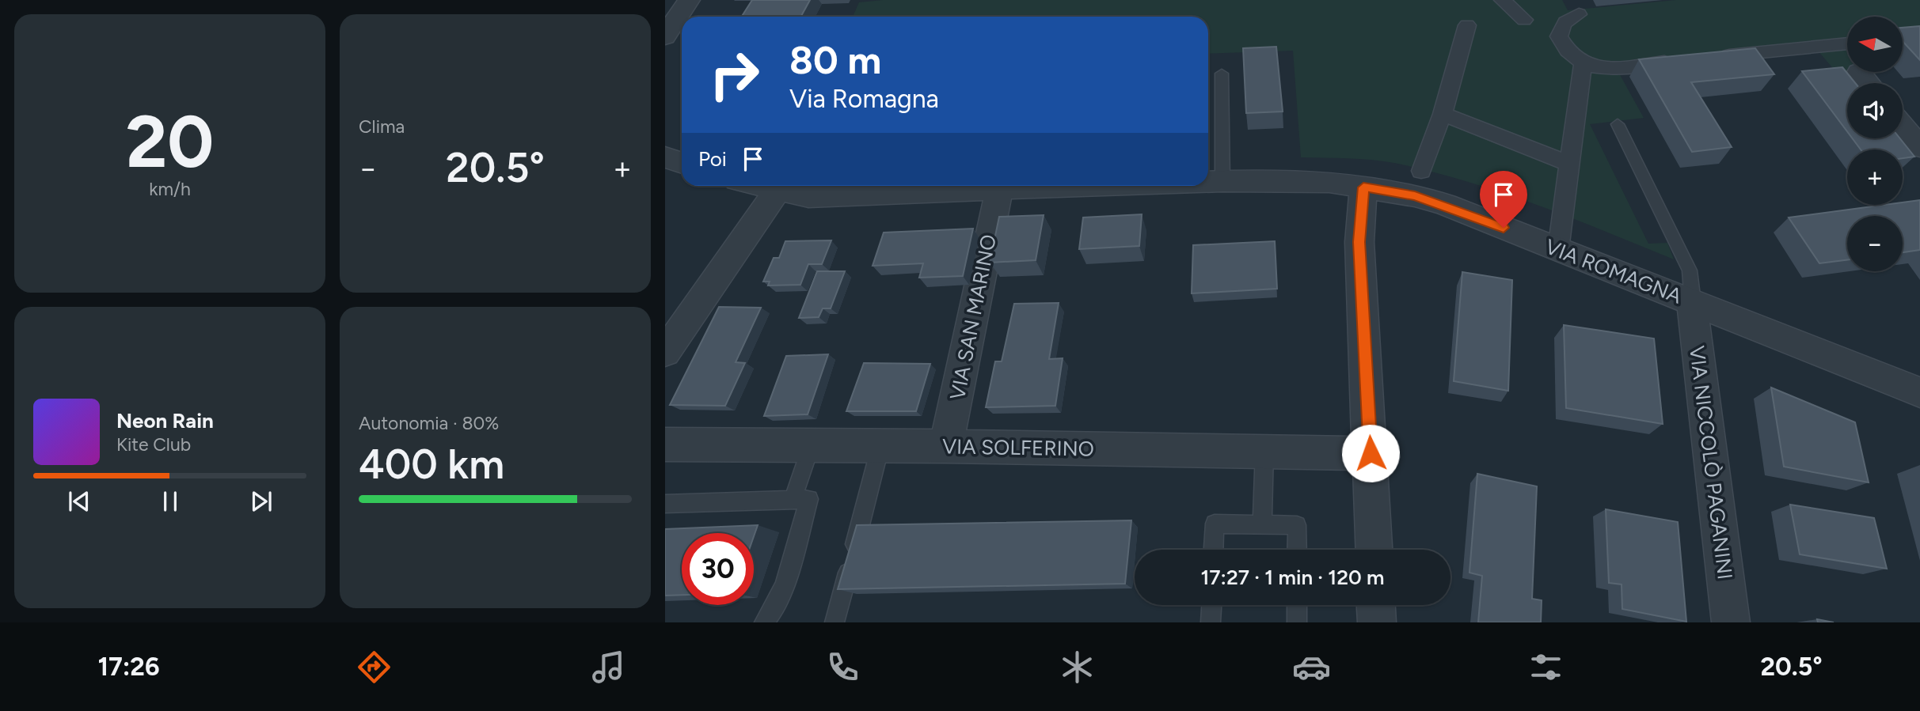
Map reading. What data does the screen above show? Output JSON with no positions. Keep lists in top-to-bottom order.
{
  "streets": {
    "street": [
      "VIA ROMAGNA",
      "VIA SAN MARINO",
      "VIA SOLFERINO",
      "VIA NICCOLÒ PAGANINI"
    ]
  },
  "crossings": [
    ["VIA ROMAGNA", "VIA SAN MARINO"],
    ["VIA ROMAGNA", "VIA NICCOLÒ PAGANINI"],
    ["VIA SAN MARINO", "VIA SOLFERINO"]
  ],
  "north": "left",
  "page": {
    "tile": [
      ["20", "km/h"],
      "Clima",
      ["Autonomia · 80%", "400 km"]
    ],
    "map_buttons": ["+", "−"],
    "turn": ["80 m", "Via Romagna"],
    "then": "Poi",
    "heat": ["−", "20.5°", "+"],
    "song": ["Neon Rain", "Kite Club"],
    "limit": "30",
    "trip": "17:27 · 1 min · 120 m",
    "tabs": ["17:26", "20.5°"]
  }
}
